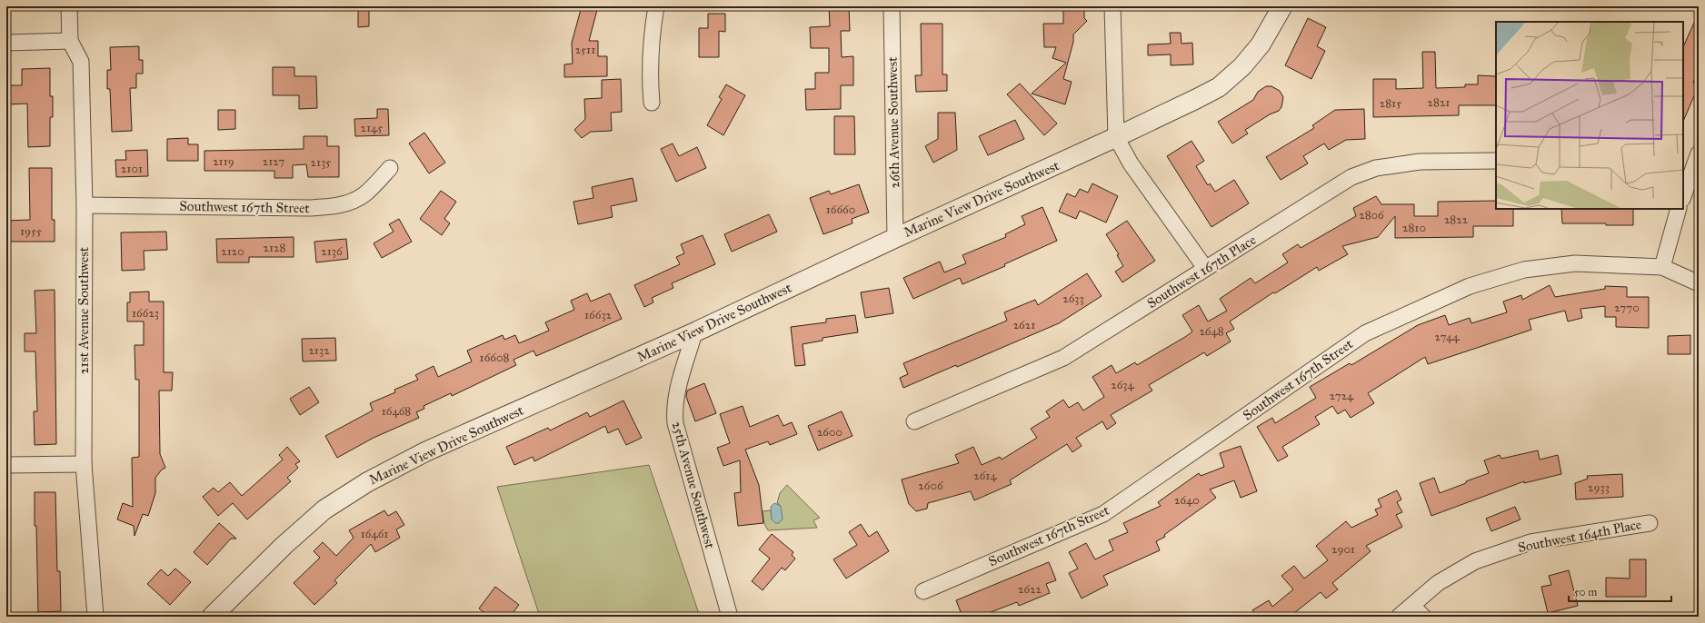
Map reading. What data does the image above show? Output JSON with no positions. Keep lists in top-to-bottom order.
{
  "streets": {
    "street": [
      "26th Avenue Southwest",
      "Marine View Drive Southwest",
      "Southwest 167th Street",
      "Southwest 167th Place",
      "21st Avenue Southwest",
      "25th Avenue Southwest",
      "Southwest 164th Place"
    ]
  },
  "crossings": [
    ["26th Avenue Southwest", "Marine View Drive Southwest"],
    ["Marine View Drive Southwest", "25th Avenue Southwest"],
    ["Southwest 167th Street", "21st Avenue Southwest"]
  ],
  "house_numbers": [
    "2511",
    "2821",
    "2815",
    "2145",
    "2119",
    "2127",
    "2135",
    "2101",
    "16660",
    "2806",
    "2822",
    "2810",
    "1955",
    "2128",
    "2120",
    "2136",
    "2633",
    "2770",
    "16623",
    "16632",
    "2621",
    "2648",
    "2744",
    "2132",
    "16608",
    "2634",
    "2724",
    "16468",
    "2600",
    "2614",
    "2606",
    "2933",
    "2640",
    "16461",
    "2901",
    "2622"
  ],
  "scale_bar": "50 m"
}
